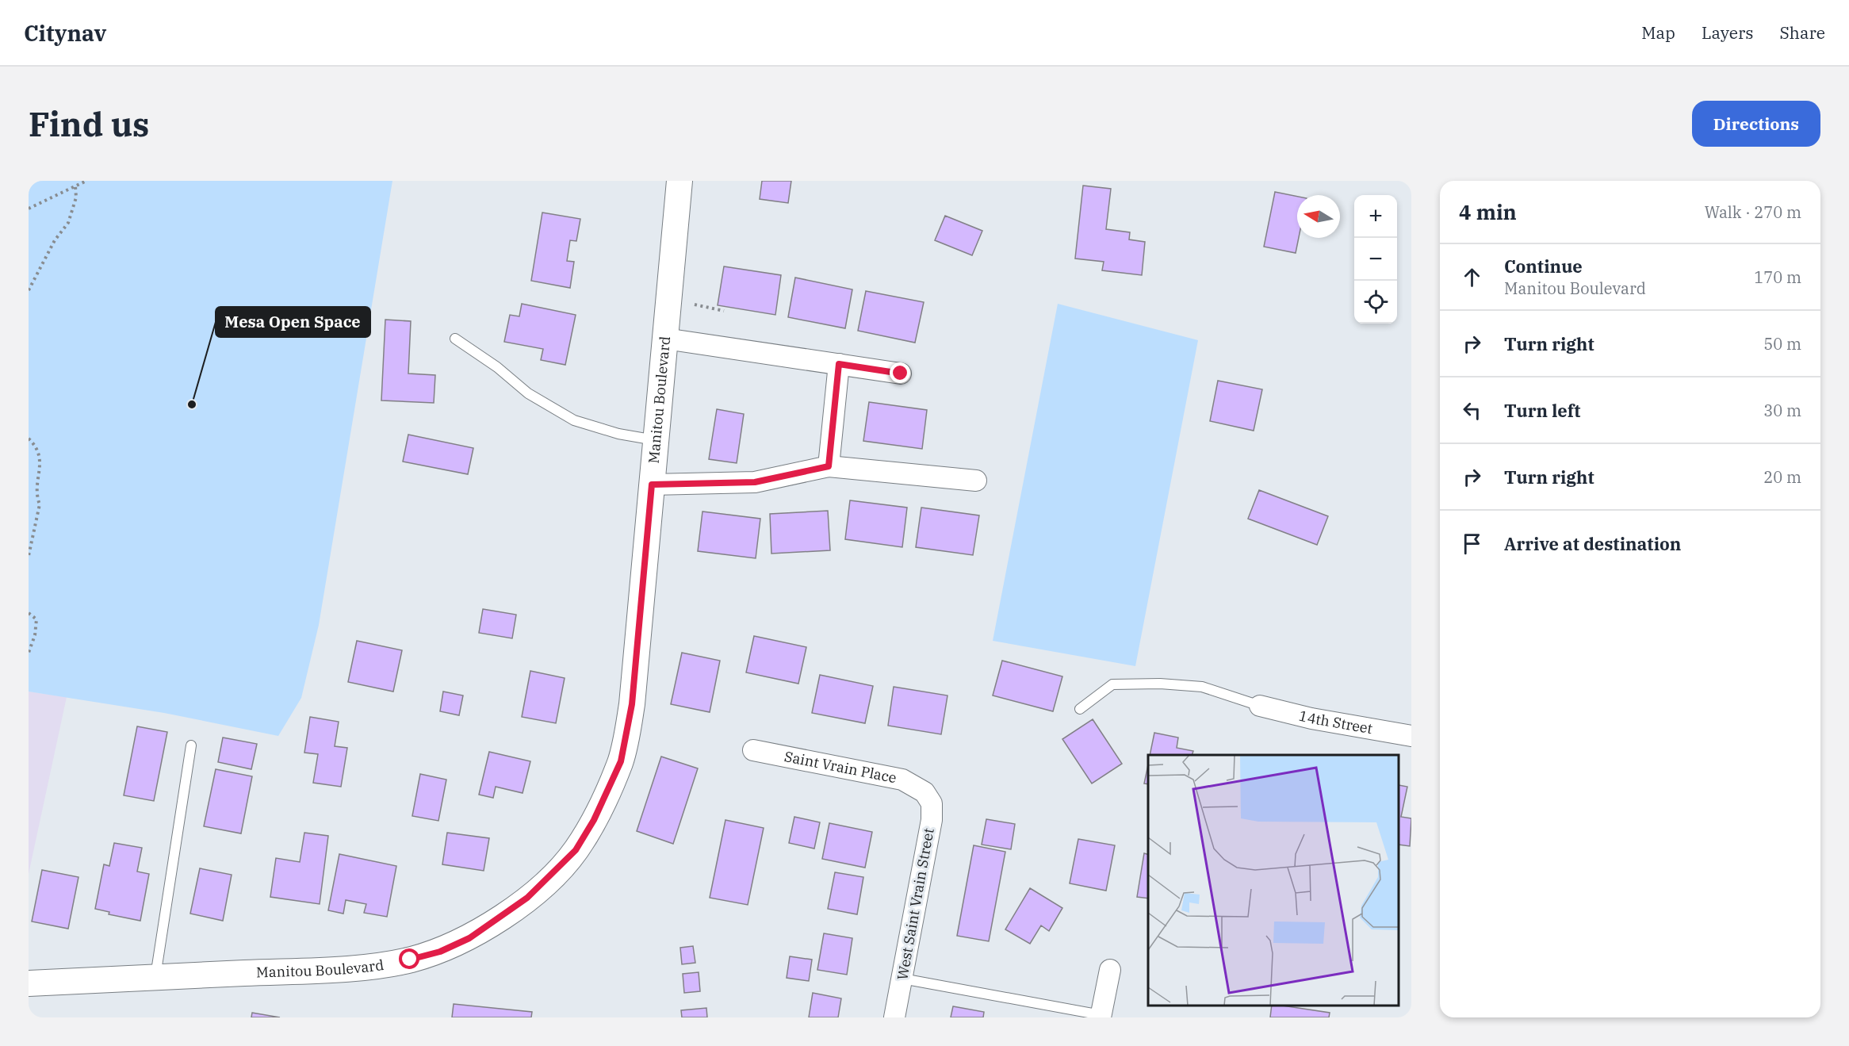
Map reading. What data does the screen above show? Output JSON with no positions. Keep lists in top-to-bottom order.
{
  "streets": {
    "street": [
      "Manitou Boulevard",
      "14th Street",
      "Saint Vrain Place",
      "West Saint Vrain Street"
    ]
  },
  "crossings": [
    ["Saint Vrain Place", "West Saint Vrain Street"]
  ],
  "places": ["Mesa Open Space"],
  "north": "left",
  "page": {
    "header": "Citynav",
    "nav": ["Map", "Layers", "Share"],
    "buttons": "Directions",
    "title": "Find us",
    "heading": ["4 min", "Walk · 270 m"],
    "map_buttons": ["+", "−"],
    "list": [
      ["Continue", "Manitou Boulevard", "170 m"],
      ["Turn right", "50 m"],
      ["Turn left", "30 m"],
      ["Turn right", "20 m"],
      "Arrive at destination"
    ]
  }
}
